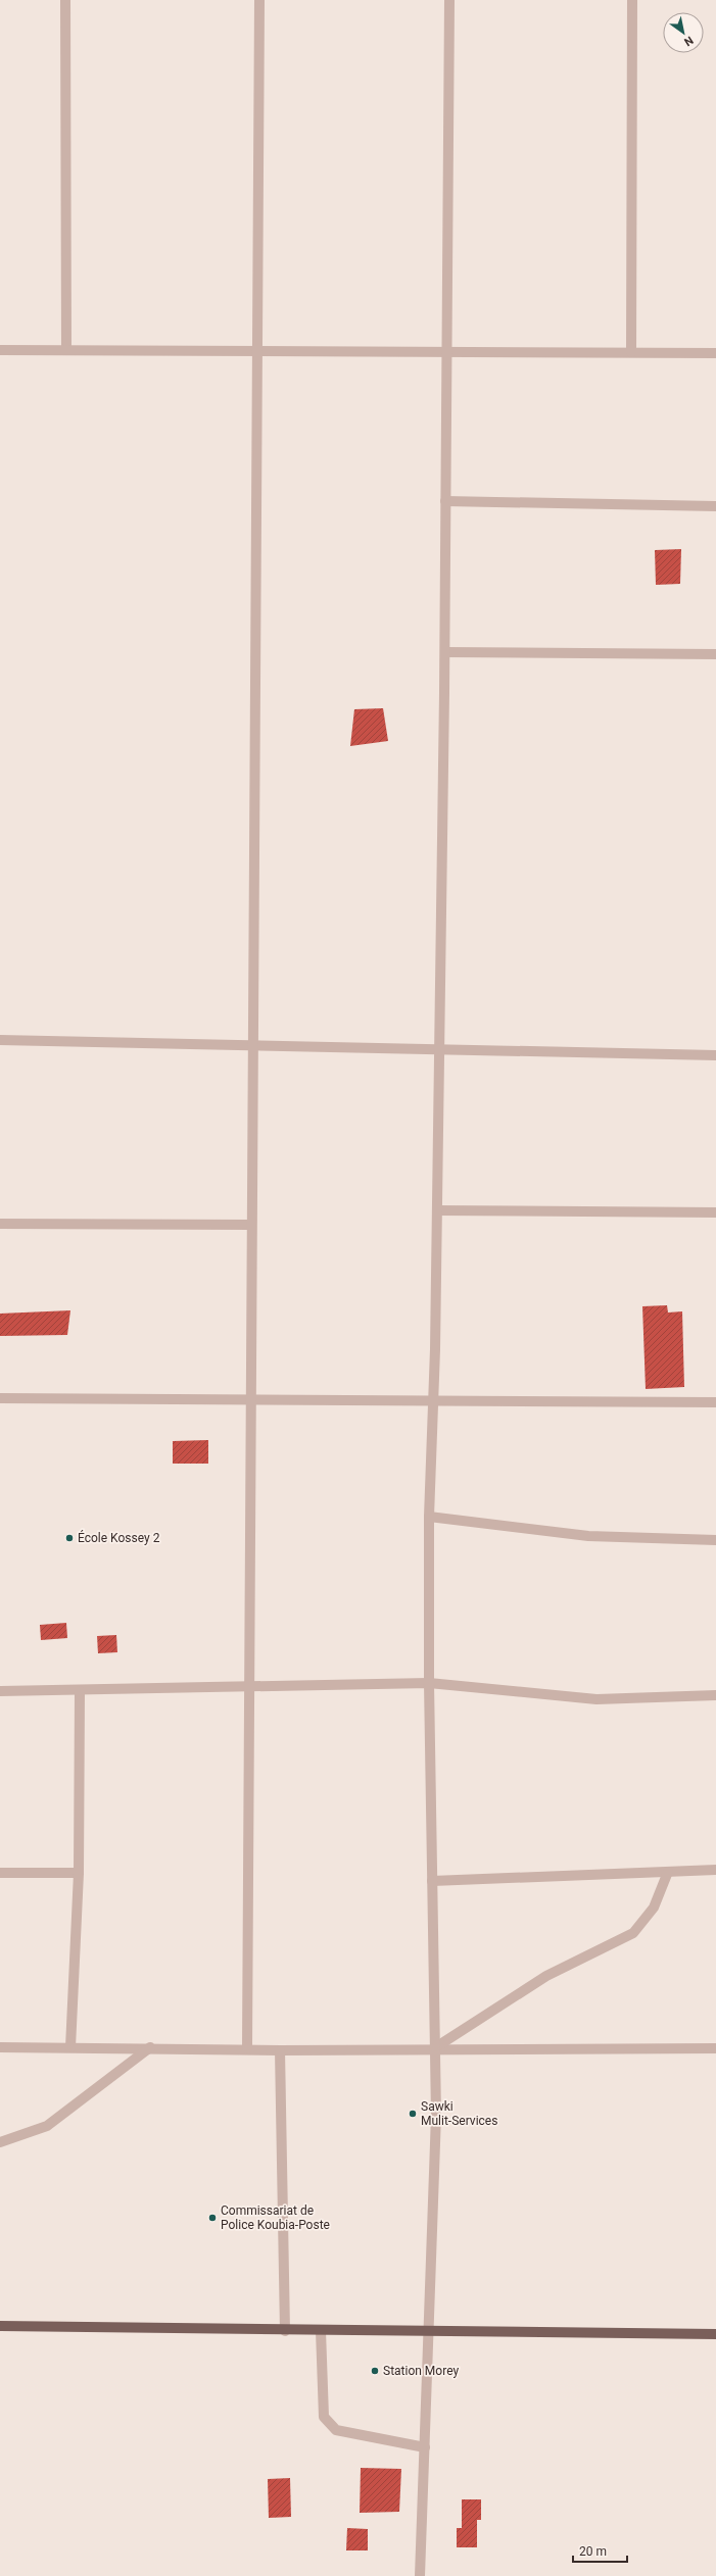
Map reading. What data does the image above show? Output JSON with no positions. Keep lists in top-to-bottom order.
{
  "places": [
    "École Kossey 2",
    "Sawki Mulit-Services",
    "Commissariat de Police Koubia-Poste",
    "Station Morey"
  ],
  "scale_bar": "20 m",
  "north": "bottom right"
}
